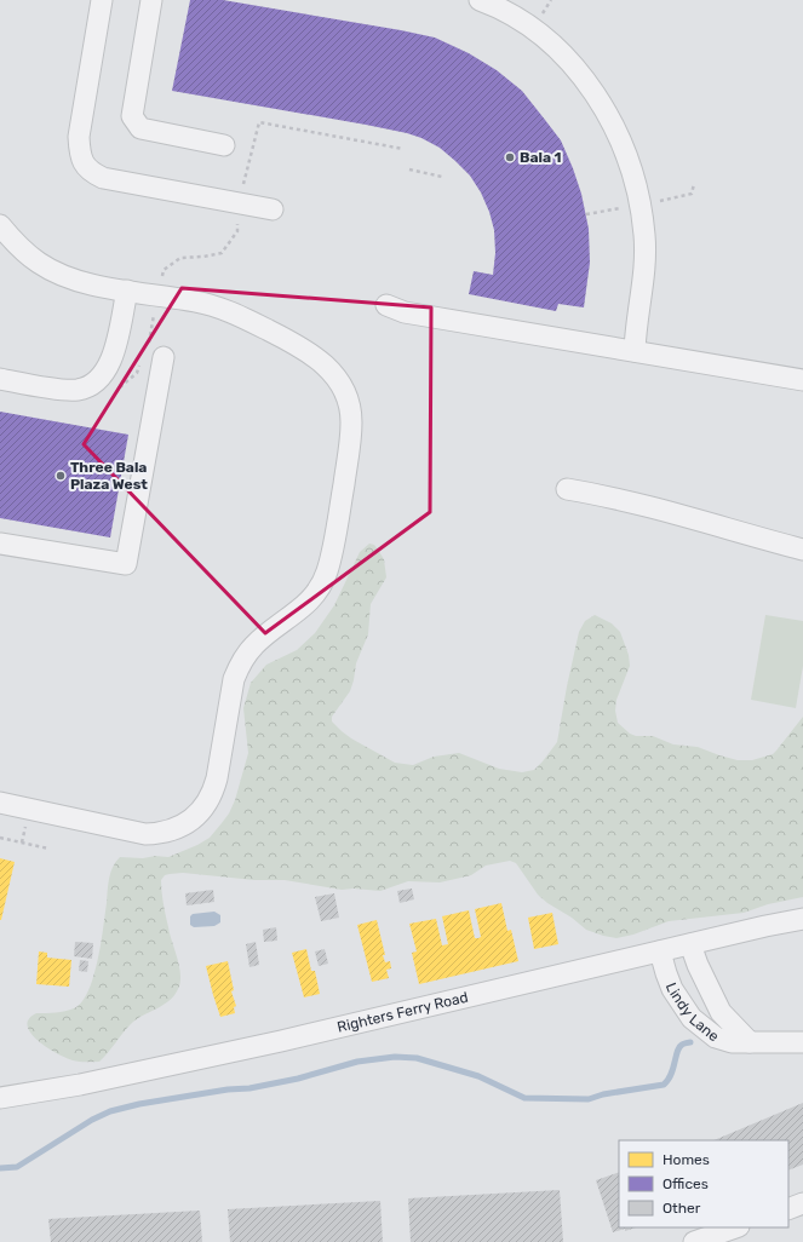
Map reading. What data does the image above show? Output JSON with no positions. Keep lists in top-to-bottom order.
{
  "streets": {
    "street": ["Lindy Lane", "Righters Ferry Road"]
  },
  "crossings": [
    ["Lindy Lane", "Righters Ferry Road"]
  ],
  "places": ["Bala 1", "Three Bala Plaza West"],
  "legend": ["Homes", "Offices", "Other"]
}
